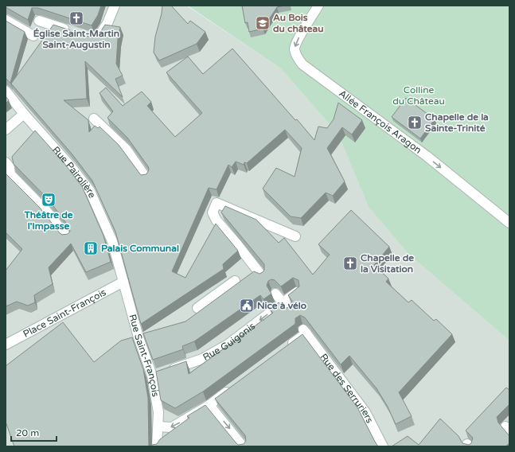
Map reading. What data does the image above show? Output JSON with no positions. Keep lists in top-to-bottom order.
{
  "streets": {
    "street": [
      "Allée François Aragon",
      "Rue Pairolière",
      "Place Saint-François",
      "Rue Guigonis",
      "Rue Saint-François",
      "Rue des Serruriers"
    ]
  },
  "crossings": [
    ["Rue Pairolière", "Rue Saint-François"],
    ["Place Saint-François", "Rue Saint-François"],
    ["Rue Guigonis", "Rue Saint-François"]
  ],
  "one_way": ["Allée François Aragon"],
  "parks": ["Colline du Château"],
  "places": {
    "church": ["Église Saint-Martin Saint-Augustin", "Chapelle de la Sainte-Trinité", "Chapelle de la Visitation"],
    "school or university": ["Au Bois du château"],
    "theatre": ["Théâtre de l'Impasse"],
    "building": ["Palais Communal"],
    "public building": ["Nice à vélo"]
  },
  "scale_bar": "20 m"
}
